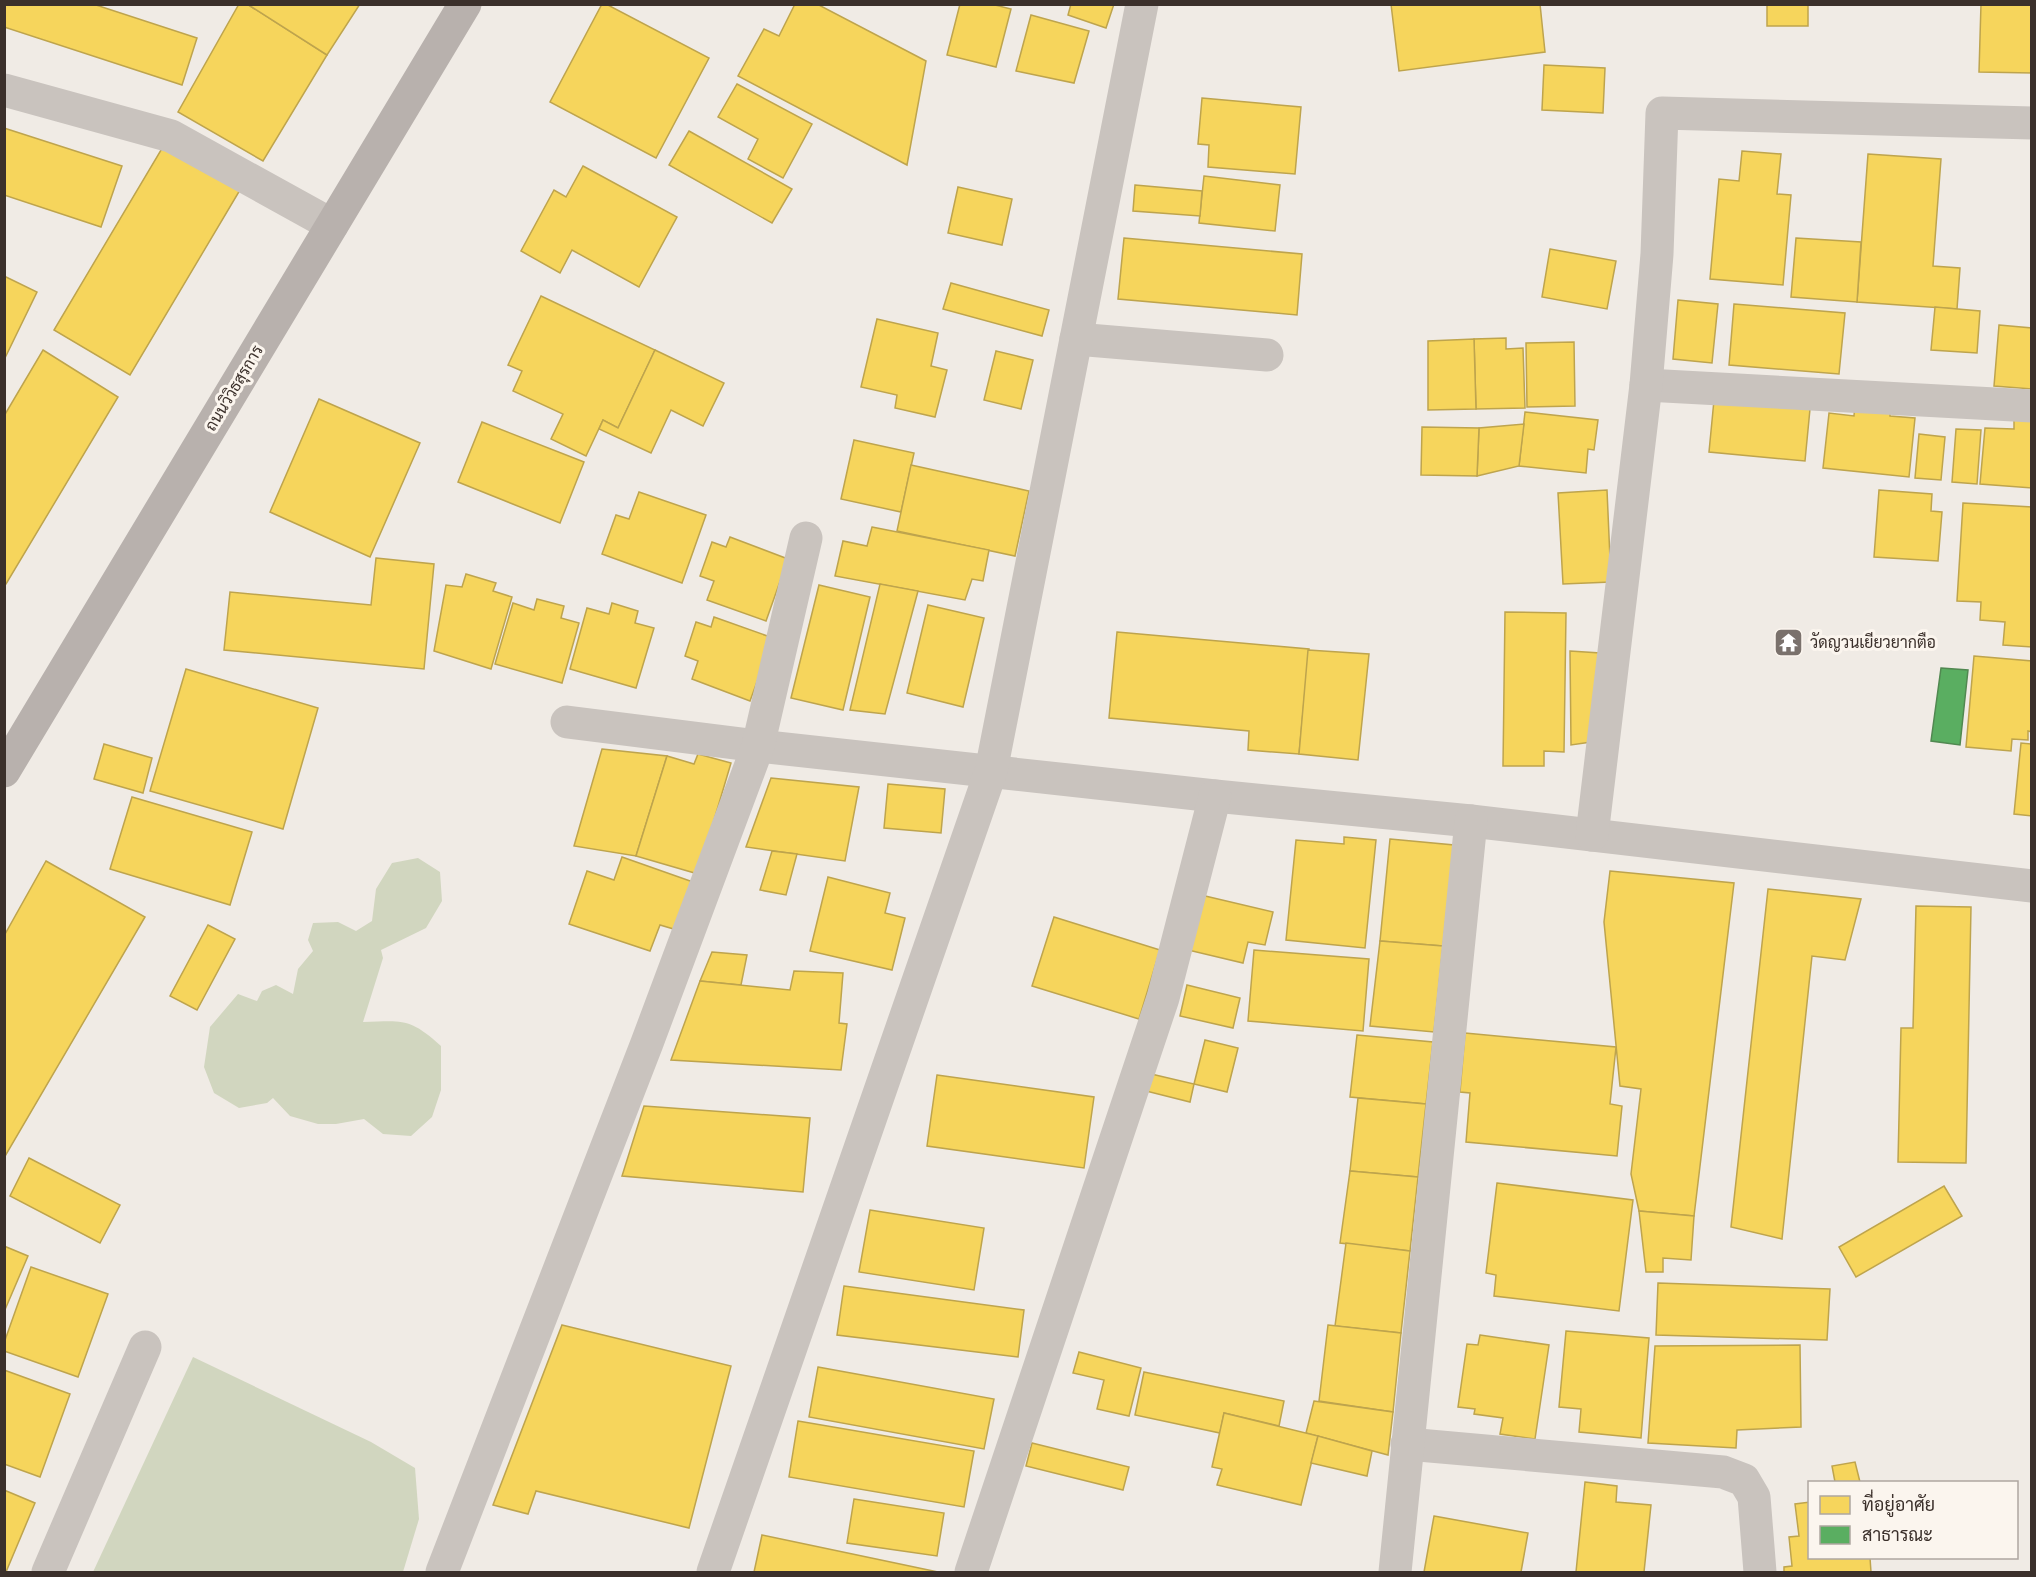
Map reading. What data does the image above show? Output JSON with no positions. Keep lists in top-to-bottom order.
{
  "streets": {
    "main road": ["ถนนวิวิธสุรการ"]
  },
  "places": {
    "temple": ["วัดญวนเยียวยากตือ"]
  },
  "legend": ["ที่อยู่อาศัย", "สาธารณะ"]
}
